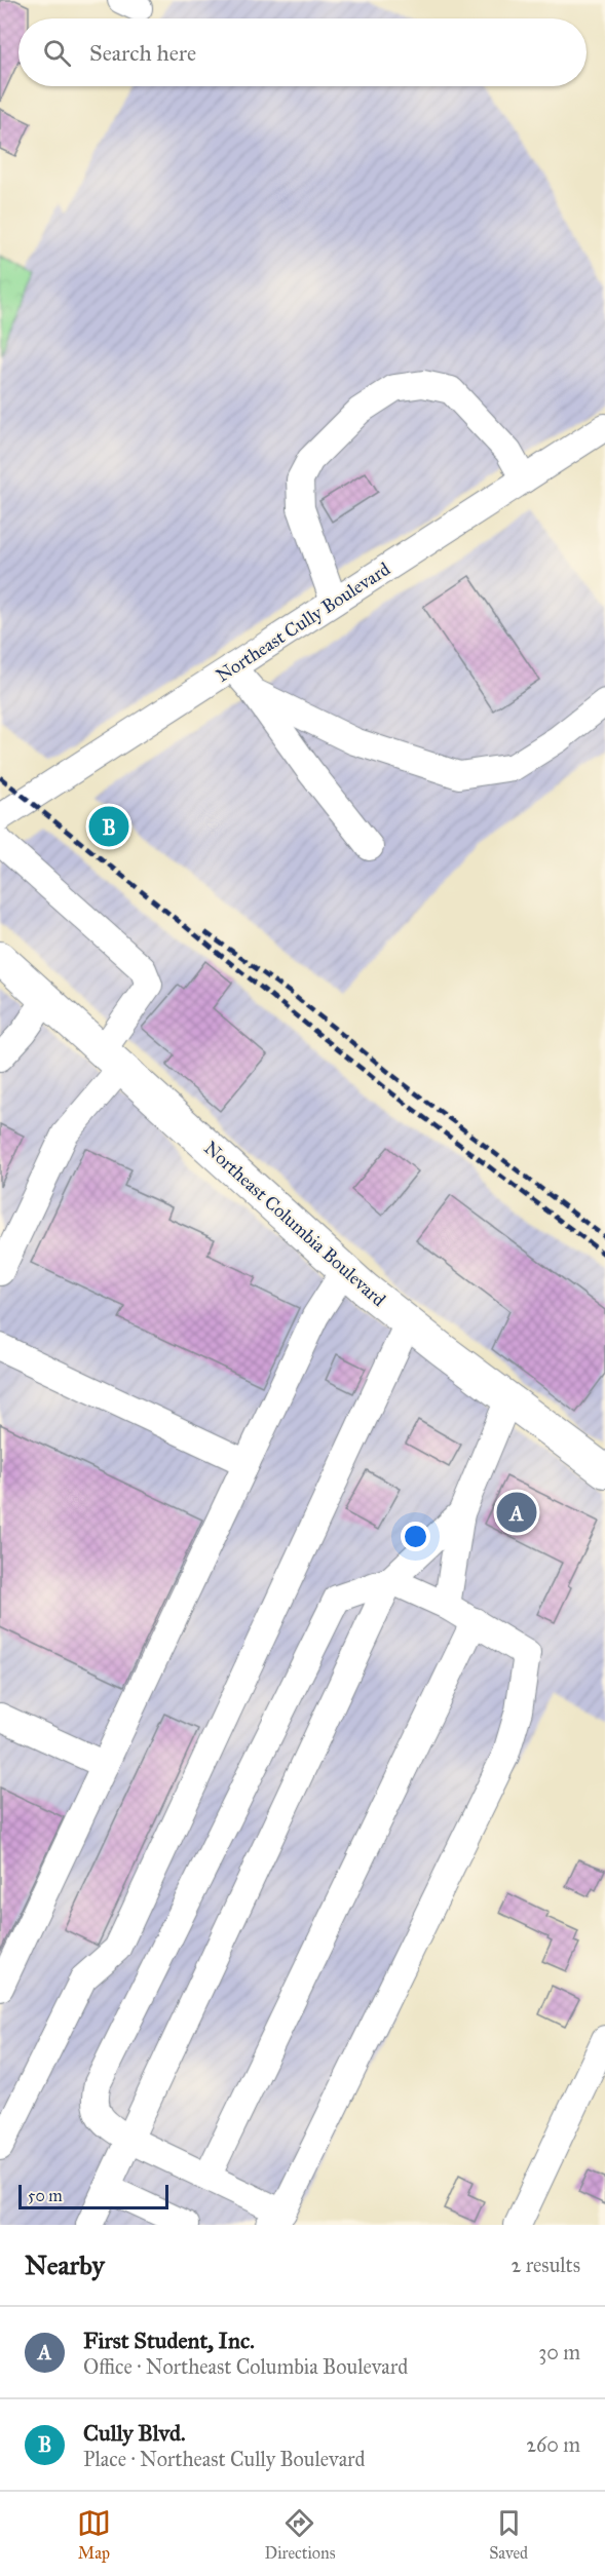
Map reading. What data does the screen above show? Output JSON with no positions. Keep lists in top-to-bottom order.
{
  "streets": {
    "main road": ["Northeast Columbia Boulevard"],
    "street": ["Northeast Cully Boulevard"]
  },
  "scale_bar": "50 m",
  "page": {
    "search": "Search here",
    "pins": ["B", "A"],
    "scale": "50 m",
    "heading": ["Nearby", "2 results"],
    "list": [
      {
        "mark": "A",
        "name": "First Student, Inc.",
        "note": "Office · Northeast Columbia Boulevard",
        "value": "30 m"
      },
      {
        "mark": "B",
        "name": "Cully Blvd.",
        "note": "Place · Northeast Cully Boulevard",
        "value": "260 m"
      }
    ],
    "nav": ["Map", "Directions", "Saved"]
  }
}
